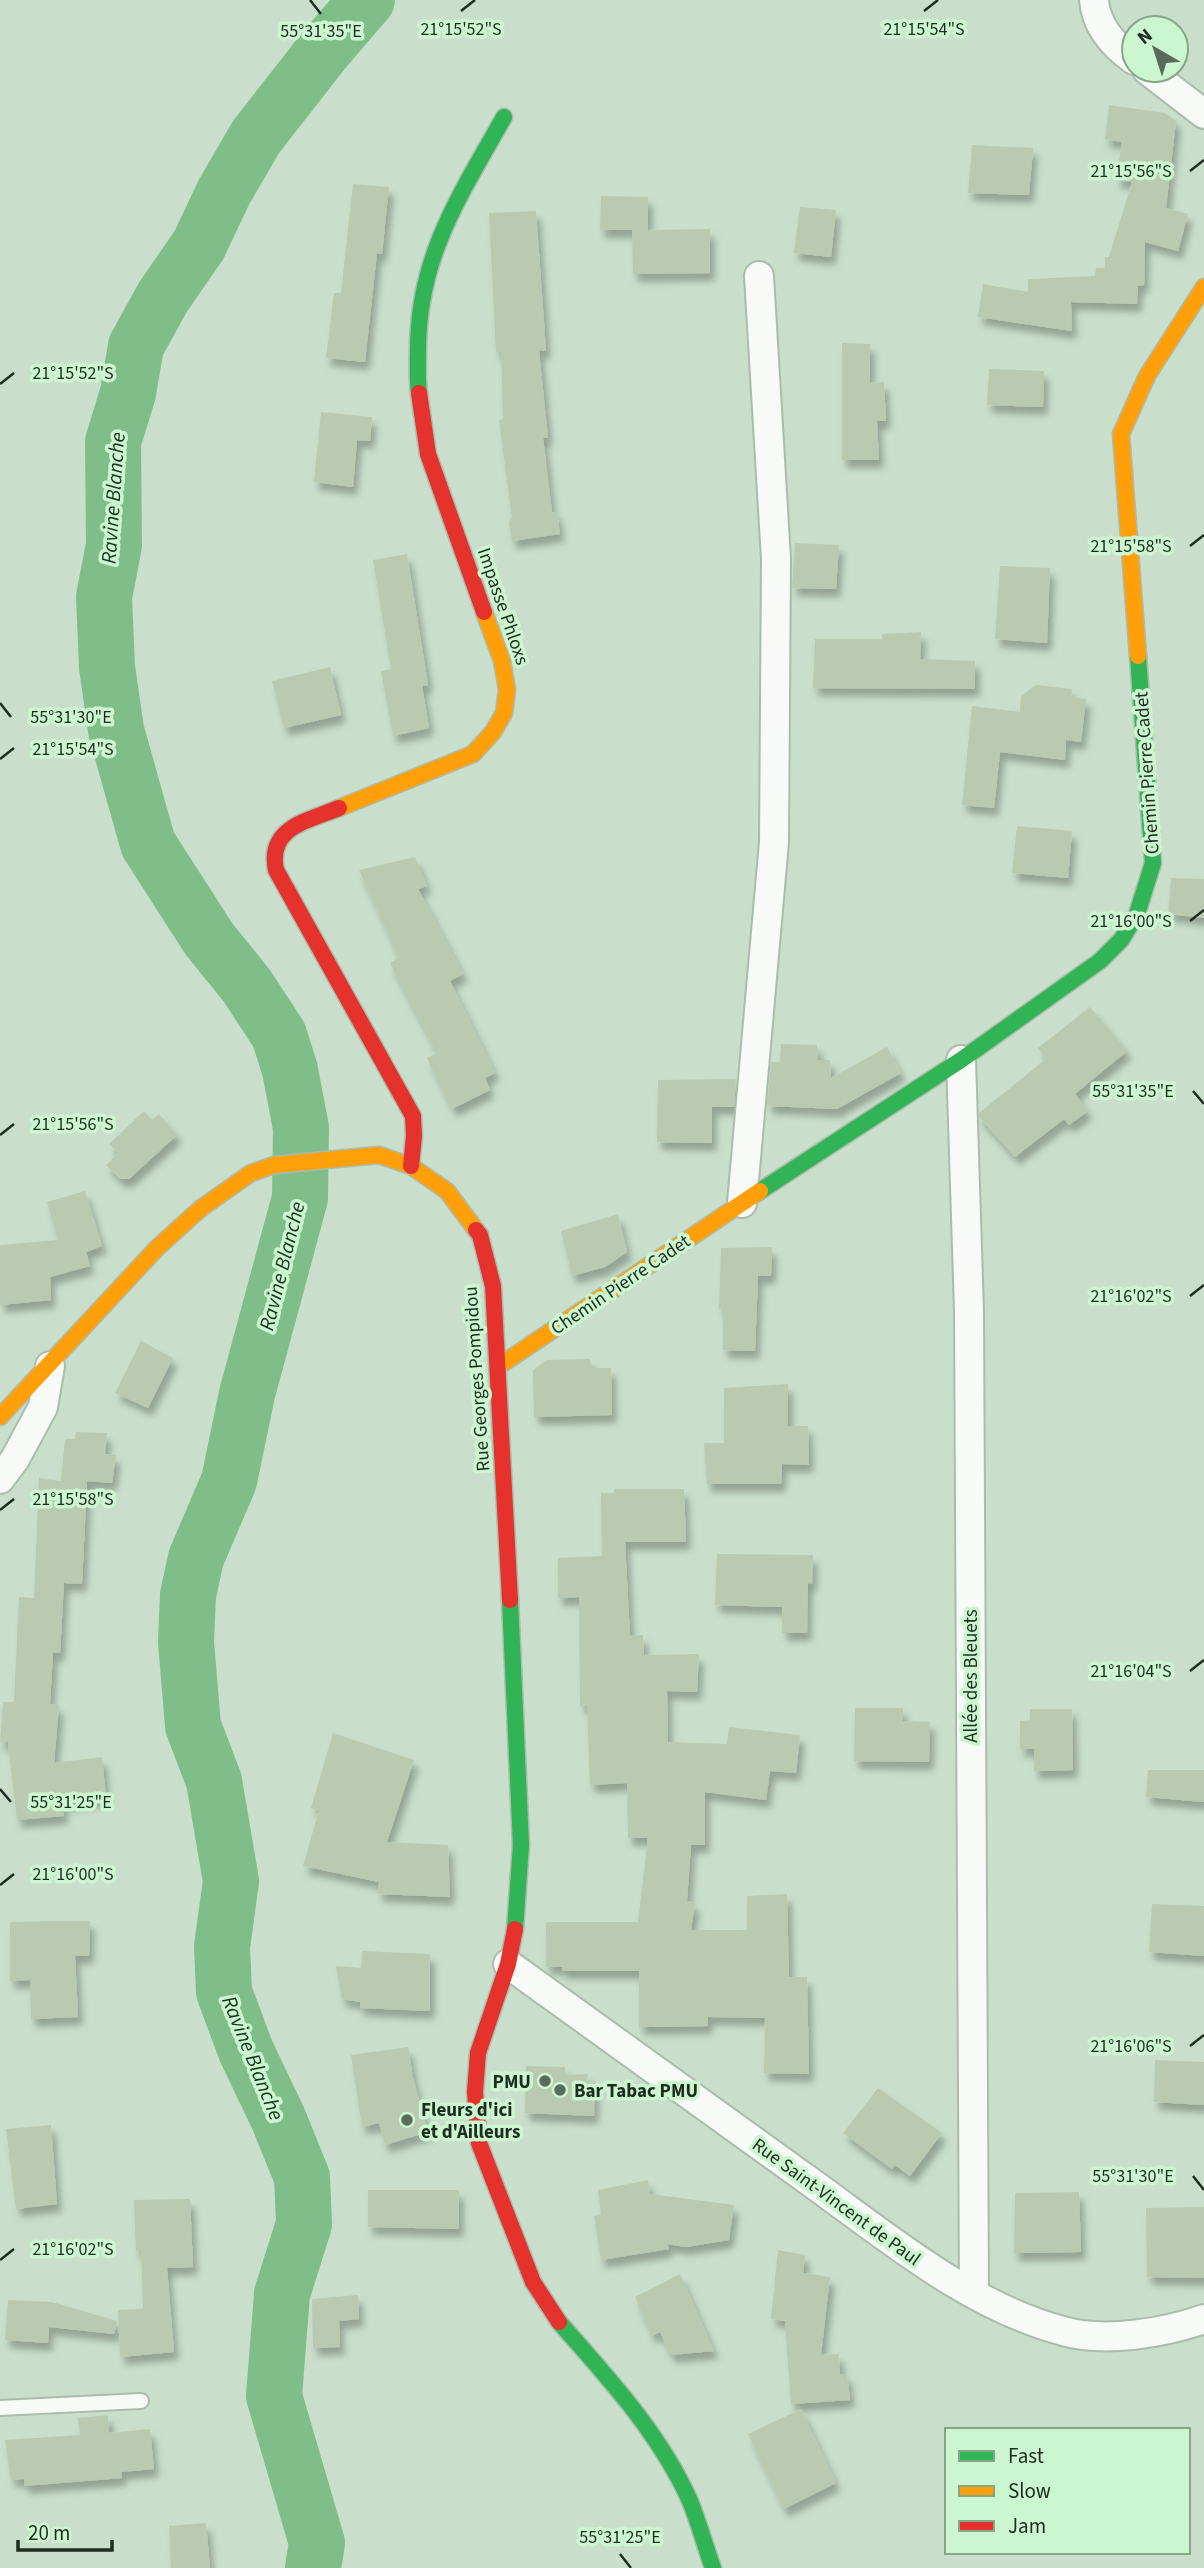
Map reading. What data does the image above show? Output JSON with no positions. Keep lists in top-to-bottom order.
{
  "streets": {
    "street": [
      "Impasse Phloxs",
      "Chemin Pierre Cadet",
      "Rue Georges Pompidou",
      "Allée des Bleuets",
      "Rue Saint-Vincent de Paul"
    ]
  },
  "crossings": [
    ["Impasse Phloxs", "Rue Georges Pompidou"],
    ["Chemin Pierre Cadet", "Rue Georges Pompidou"],
    ["Chemin Pierre Cadet", "Allée des Bleuets"],
    ["Rue Georges Pompidou", "Rue Saint-Vincent de Paul"],
    ["Allée des Bleuets", "Rue Saint-Vincent de Paul"]
  ],
  "water": ["Ravine Blanche"],
  "places": ["PMU", "Bar Tabac PMU", "Fleurs d'ici et d'Ailleurs"],
  "legend": ["Fast", "Slow", "Jam"],
  "scale_bar": "20 m",
  "north": "top left",
  "coordinates": [
    "21°15'52\"S",
    "21°15'54\"S",
    "55°31'35\"E",
    "21°15'56\"S",
    "21°15'58\"S",
    "55°31'30\"E",
    "21°16'00\"S",
    "21°16'02\"S",
    "21°16'04\"S",
    "55°31'25\"E",
    "21°16'06\"S"
  ]
}
